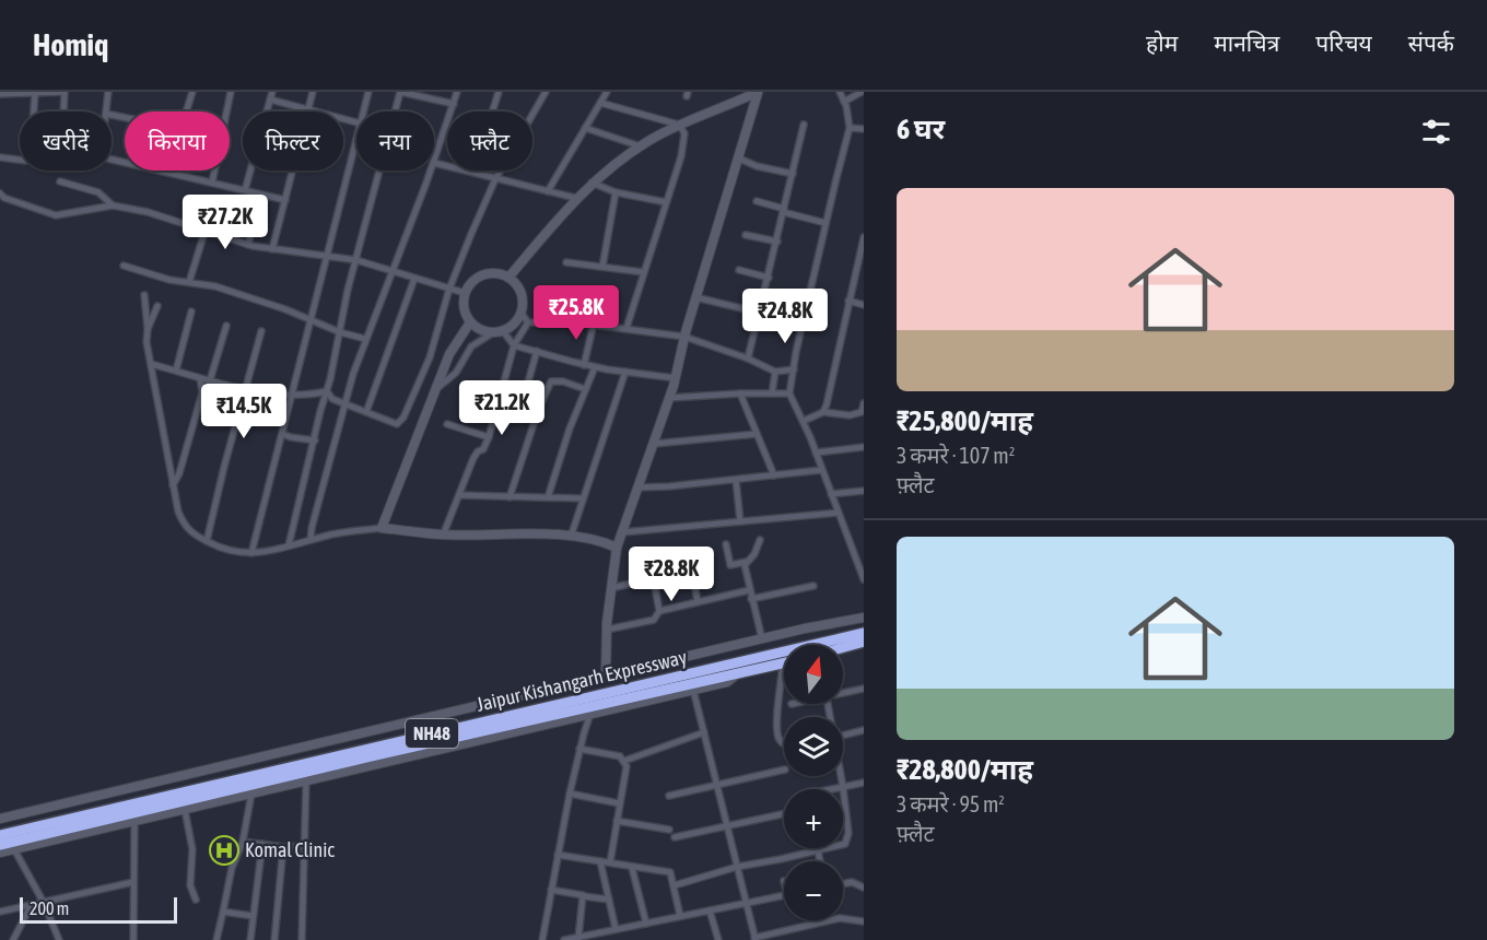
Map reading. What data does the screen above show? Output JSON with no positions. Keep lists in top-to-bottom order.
{
  "streets": {
    "highway": ["Jaipur Kishangarh Expressway", "NH48"]
  },
  "places": {
    "hospital": ["Komal Clinic"]
  },
  "scale_bar": "200 m",
  "north": "top",
  "page": {
    "header": "Homiq",
    "nav": [
      "होम",
      "मानचित्र",
      "परिचय",
      "संपर्क"
    ],
    "heading": "6 घर",
    "chip": [
      "खरीदें",
      "किराया",
      "फ़िल्टर",
      "नया",
      "फ़्लैट"
    ],
    "list": [
      {
        "name": "₹25,800/माह",
        "note": "3 कमरे · 107 m² · फ़्लैट"
      },
      {
        "name": "₹28,800/माह",
        "note": "3 कमरे · 95 m² · फ़्लैट"
      }
    ],
    "price": [
      "₹27.2K",
      "₹25.8K",
      "₹24.8K",
      "₹21.2K",
      "₹14.5K",
      "₹28.8K"
    ],
    "map_buttons": ["+", "−"],
    "scale": "200 m"
  }
}
